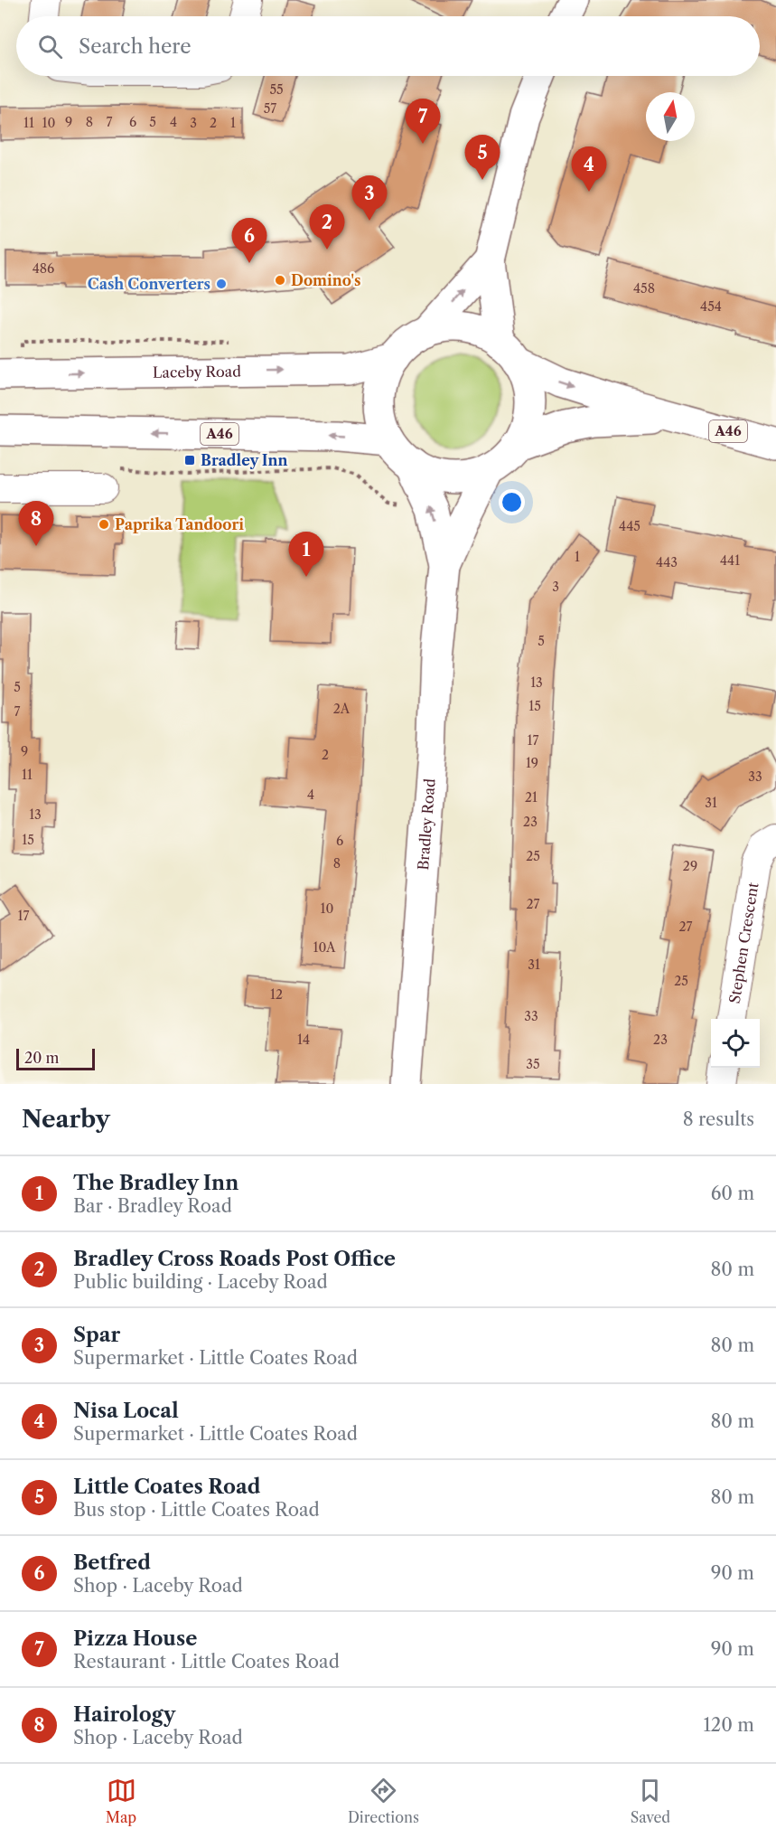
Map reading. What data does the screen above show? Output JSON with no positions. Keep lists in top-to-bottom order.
{
  "streets": {
    "main road": ["Laceby Road", "A46", "Bradley Road"],
    "street": ["Stephen Crescent"]
  },
  "crossings": [
    ["Laceby Road", "A46"],
    ["Laceby Road", "Bradley Road"],
    ["A46", "Bradley Road"]
  ],
  "places": {
    "other": ["Domino's", "Cash Converters", "Paprika Tandoori"],
    "transit": ["Bradley Inn"]
  },
  "house_numbers": [
    "55",
    "57",
    "9",
    "8",
    "7",
    "6",
    "5",
    "4",
    "11",
    "10",
    "3",
    "2",
    "1",
    "486",
    "458",
    "454",
    "445",
    "1",
    "441",
    "443",
    "3",
    "5",
    "13",
    "5",
    "15",
    "2A",
    "7",
    "17",
    "9",
    "2",
    "19",
    "11",
    "33",
    "4",
    "21",
    "31",
    "13",
    "23",
    "15",
    "6",
    "25",
    "8",
    "29",
    "27",
    "10",
    "17",
    "27",
    "10A",
    "31",
    "25",
    "12",
    "33",
    "14",
    "23",
    "35"
  ],
  "scale_bar": "20 m",
  "north": "top",
  "page": {
    "search": "Search here",
    "pins": [
      "7",
      "5",
      "4",
      "3",
      "2",
      "6",
      "8",
      "1"
    ],
    "scale": "20 m",
    "heading": ["Nearby", "8 results"],
    "list": [
      {
        "mark": "1",
        "name": "The Bradley Inn",
        "note": "Bar · Bradley Road",
        "value": "60 m"
      },
      {
        "mark": "2",
        "name": "Bradley Cross Roads Post Office",
        "note": "Public building · Laceby Road",
        "value": "80 m"
      },
      {
        "mark": "3",
        "name": "Spar",
        "note": "Supermarket · Little Coates Road",
        "value": "80 m"
      },
      {
        "mark": "4",
        "name": "Nisa Local",
        "note": "Supermarket · Little Coates Road",
        "value": "80 m"
      },
      {
        "mark": "5",
        "name": "Little Coates Road",
        "note": "Bus stop · Little Coates Road",
        "value": "80 m"
      },
      {
        "mark": "6",
        "name": "Betfred",
        "note": "Shop · Laceby Road",
        "value": "90 m"
      },
      {
        "mark": "7",
        "name": "Pizza House",
        "note": "Restaurant · Little Coates Road",
        "value": "90 m"
      },
      {
        "mark": "8",
        "name": "Hairology",
        "note": "Shop · Laceby Road",
        "value": "120 m"
      }
    ],
    "nav": ["Map", "Directions", "Saved"]
  }
}
